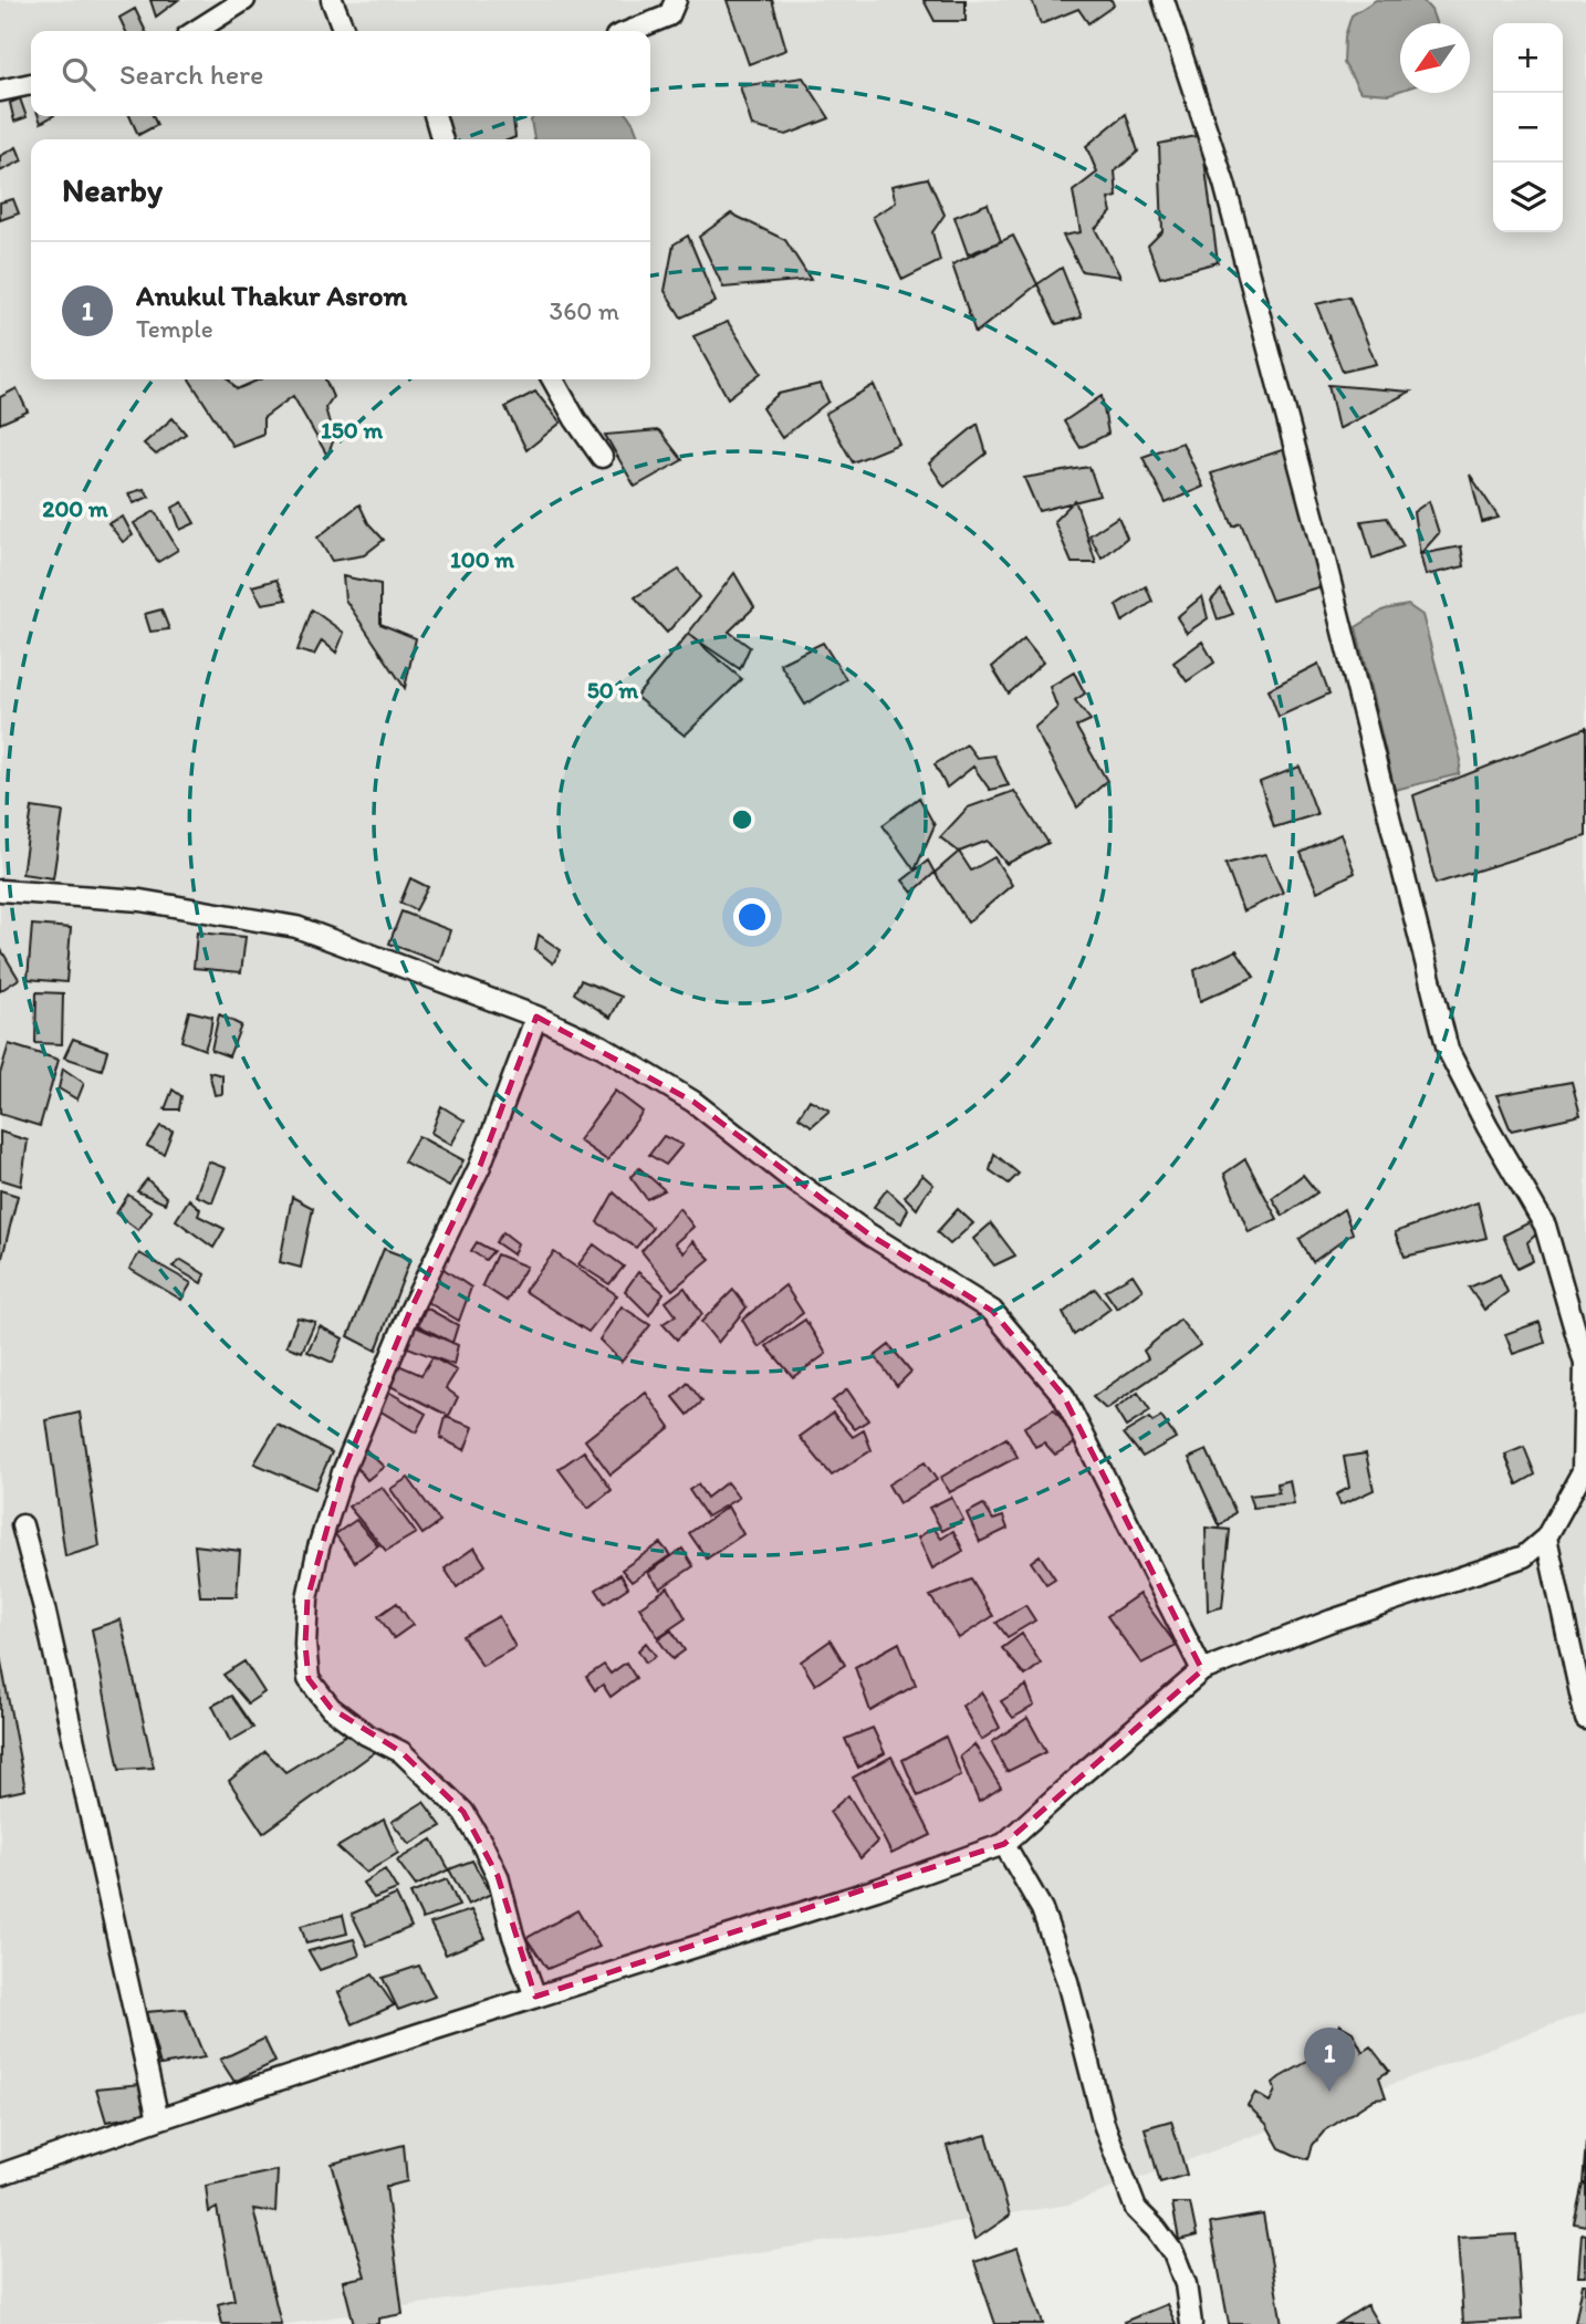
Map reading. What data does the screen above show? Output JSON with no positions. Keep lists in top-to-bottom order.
{
  "north": "bottom left",
  "page": {
    "map_buttons": ["+", "−"],
    "search": "Search here",
    "heading": "Nearby",
    "list": [
      {
        "mark": "1",
        "name": "Anukul Thakur Asrom",
        "note": "Temple",
        "value": "360 m"
      }
    ],
    "pins": "1"
  },
  "rings": [
    "150 m",
    "200 m",
    "100 m",
    "50 m"
  ]
}
